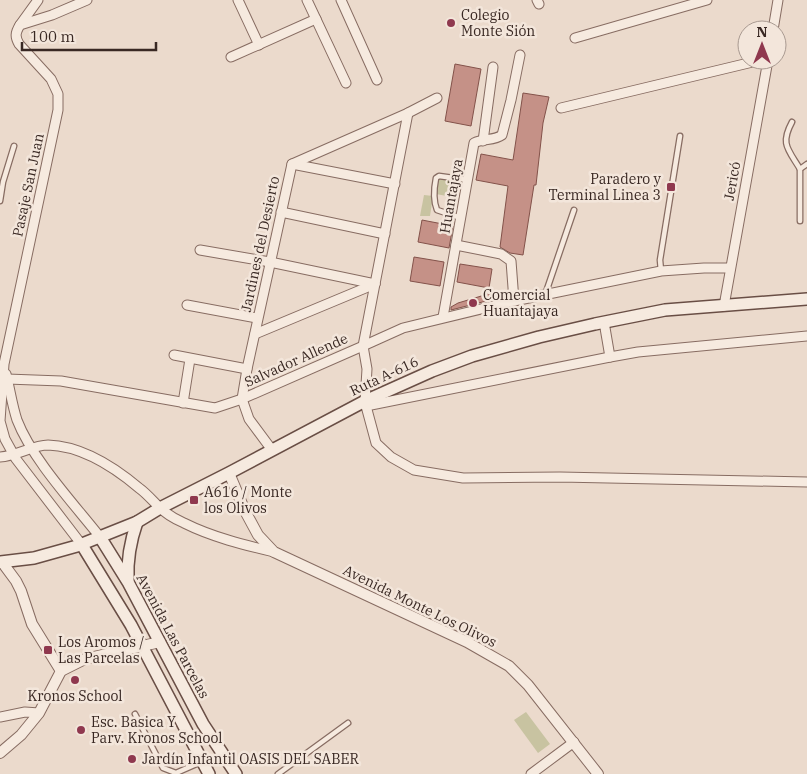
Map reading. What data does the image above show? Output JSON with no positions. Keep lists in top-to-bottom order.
{
  "streets": {
    "main road": ["Ruta A-616", "Avenida Las Parcelas"],
    "street": [
      "Jericó",
      "Pasaje San Juan",
      "Huantajaya",
      "Jardines del Desierto",
      "Salvador Allende",
      "Avenida Monte Los Olivos"
    ]
  },
  "crossings": [
    ["Jericó", "Ruta A-616"],
    ["Pasaje San Juan", "Salvador Allende"],
    ["Pasaje San Juan", "Ruta A-616"],
    ["Pasaje San Juan", "Avenida Las Parcelas"],
    ["Jardines del Desierto", "Salvador Allende"],
    ["Ruta A-616", "Avenida Monte Los Olivos"],
    ["Ruta A-616", "Avenida Las Parcelas"]
  ],
  "places": {
    "other": [
      "Colegio Monte Sión",
      "Comercial Huantajaya",
      "Kronos School",
      "Esc. Basica Y Parv. Kronos School",
      "Jardín Infantil OASIS DEL SABER"
    ],
    "transit": ["Paradero y Terminal Linea 3", "A616 / Monte los Olivos", "Los Aromos / Las Parcelas"]
  },
  "scale_bar": "100 m",
  "north": "top"
}
